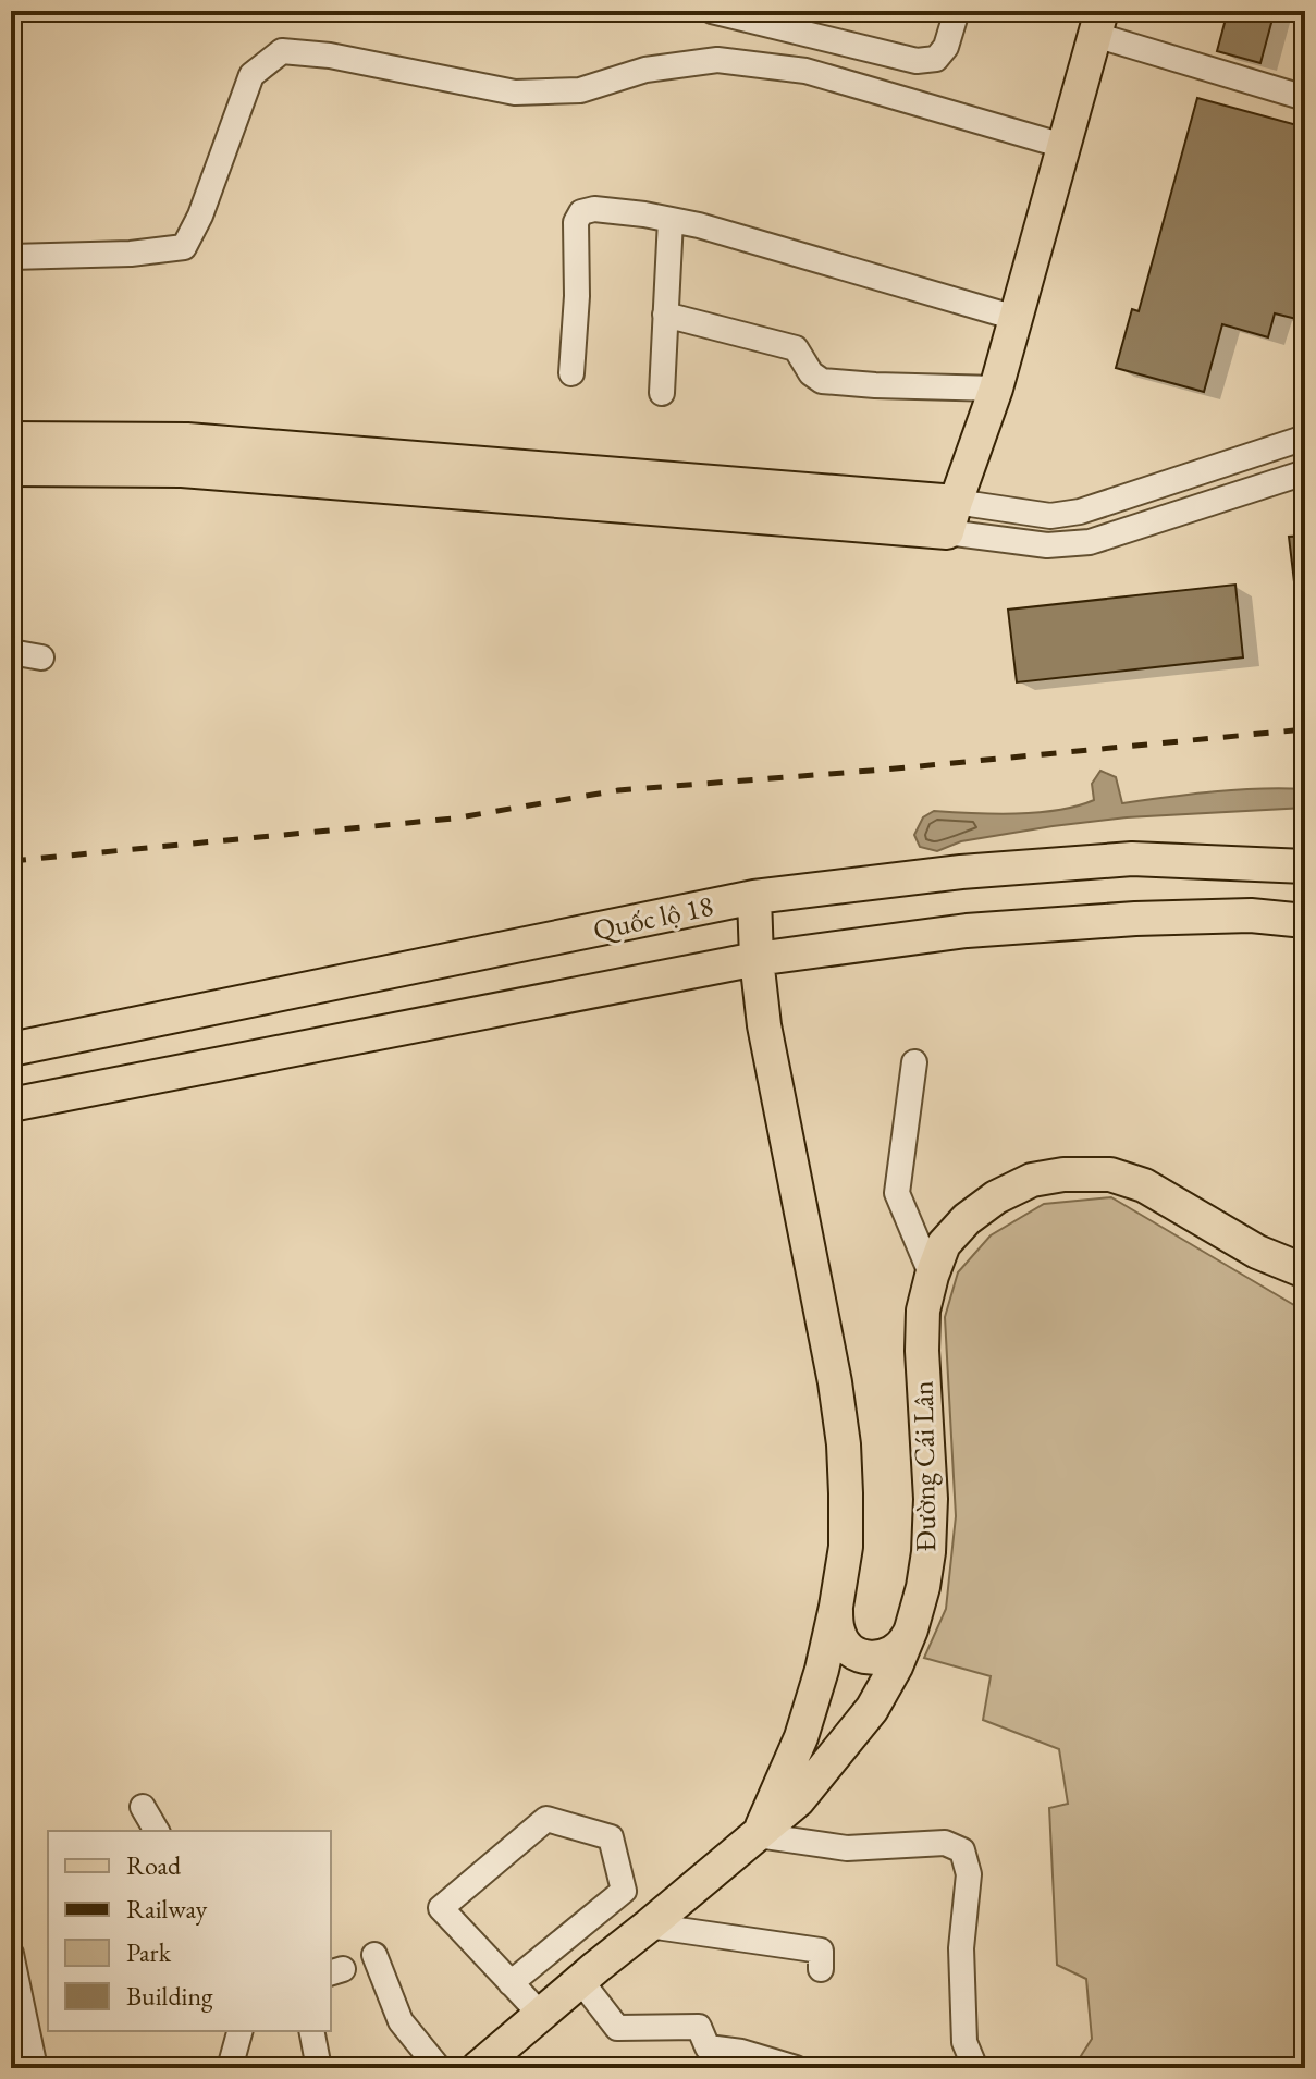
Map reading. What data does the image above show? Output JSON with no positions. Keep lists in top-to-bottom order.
{
  "streets": {
    "main road": ["Quốc lộ 18", "Đường Cái Lân"]
  },
  "legend": [
    "Road",
    "Railway",
    "Park",
    "Building"
  ]
}
